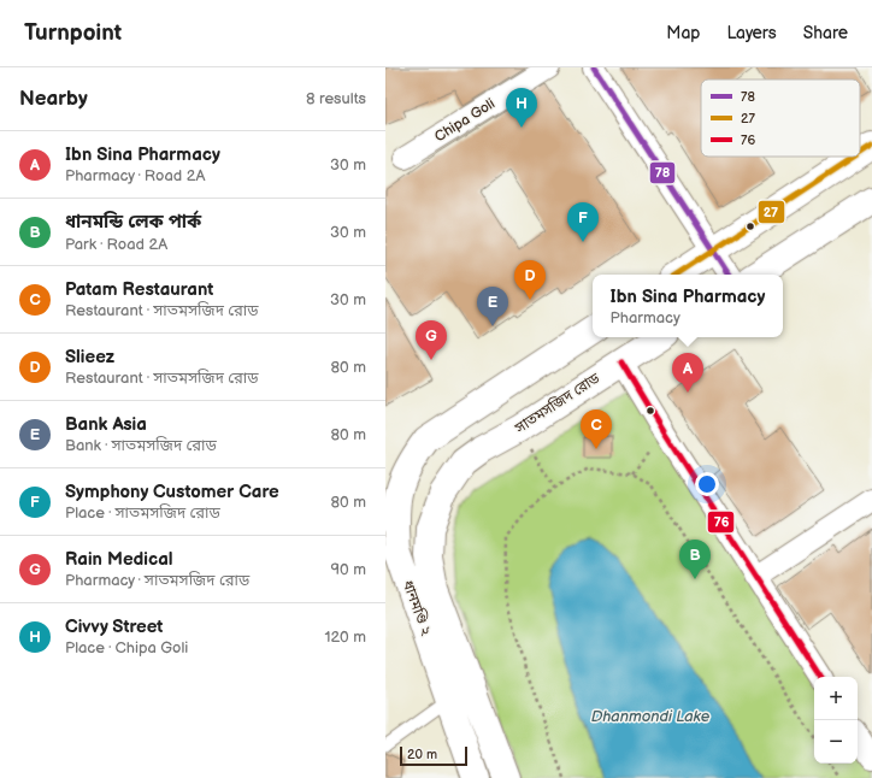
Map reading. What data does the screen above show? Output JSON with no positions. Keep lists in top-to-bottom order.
{
  "streets": {
    "main road": ["সাতমসজিদ রোড", "ধানমণ্ডি ২"],
    "street": ["Chipa Goli"]
  },
  "crossings": [
    ["সাতমসজিদ রোড", "ধানমণ্ডি ২"]
  ],
  "water": ["Dhanmondi Lake"],
  "lines": ["transit line 78", "transit line 27", "transit line 76"],
  "legend": ["78", "27", "76"],
  "scale_bar": "20 m",
  "page": {
    "header": "Turnpoint",
    "nav": ["Map", "Layers", "Share"],
    "heading": ["Nearby", "8 results"],
    "pins": [
      "H",
      "F",
      "D",
      "E",
      "G",
      "A",
      "C",
      "B"
    ],
    "list": [
      {
        "mark": "A",
        "name": "Ibn Sina Pharmacy",
        "note": "Pharmacy · Road 2A",
        "value": "30 m"
      },
      {
        "mark": "B",
        "name": "ধানমন্ডি লেক পার্ক",
        "note": "Park · Road 2A",
        "value": "30 m"
      },
      {
        "mark": "C",
        "name": "Patam Restaurant",
        "note": "Restaurant · সাতমসজিদ রোড",
        "value": "30 m"
      },
      {
        "mark": "D",
        "name": "Slieez",
        "note": "Restaurant · সাতমসজিদ রোড",
        "value": "80 m"
      },
      {
        "mark": "E",
        "name": "Bank Asia",
        "note": "Bank · সাতমসজিদ রোড",
        "value": "80 m"
      },
      {
        "mark": "F",
        "name": "Symphony Customer Care",
        "note": "Place · সাতমসজিদ রোড",
        "value": "80 m"
      },
      {
        "mark": "G",
        "name": "Rain Medical",
        "note": "Pharmacy · সাতমসজিদ রোড",
        "value": "90 m"
      },
      {
        "mark": "H",
        "name": "Civvy Street",
        "note": "Place · Chipa Goli",
        "value": "120 m"
      }
    ],
    "popup": ["Ibn Sina Pharmacy", "Pharmacy"],
    "map_buttons": ["+", "−"],
    "scale": "20 m"
  }
}
